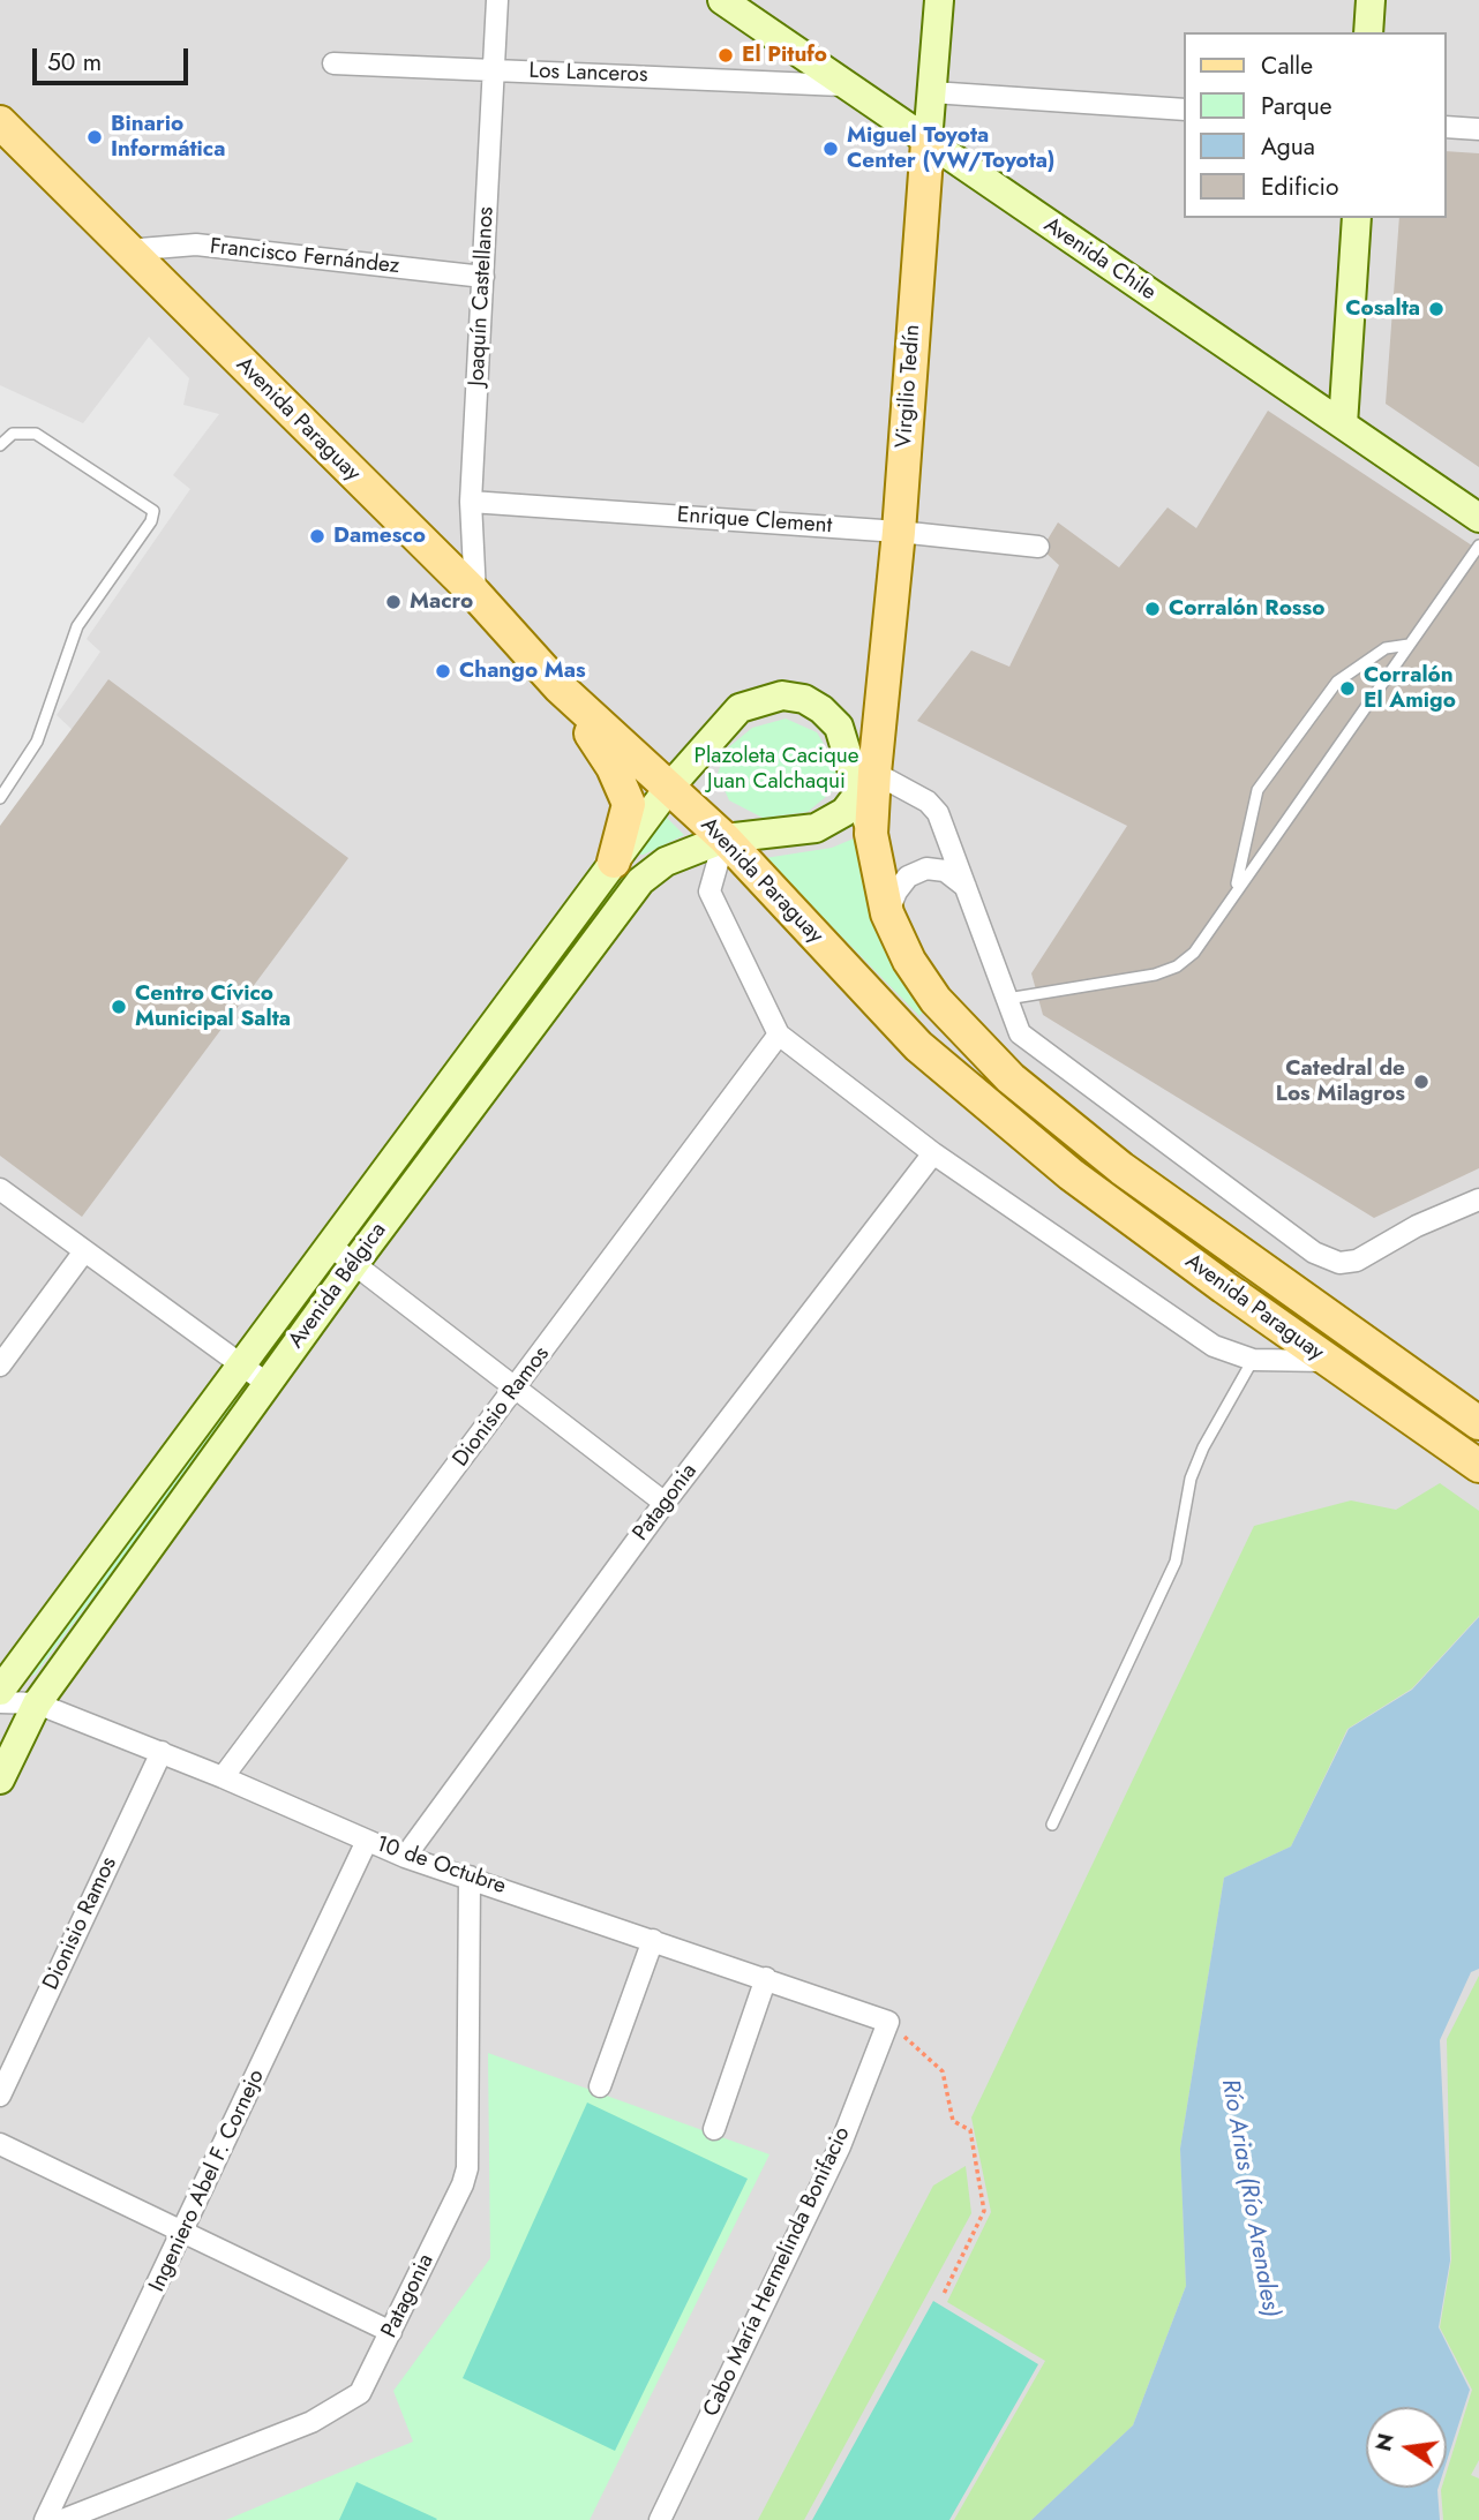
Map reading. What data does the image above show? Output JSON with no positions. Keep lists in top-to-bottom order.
{
  "streets": {
    "main road": [
      "Avenida Chile",
      "Virgilio Tedín",
      "Avenida Paraguay",
      "Avenida Bélgica"
    ],
    "street": [
      "Los Lanceros",
      "Francisco Fernández",
      "Joaquín Castellanos",
      "Enrique Clement",
      "Dionisio Ramos",
      "Patagonia",
      "10 de Octubre",
      "Ingeniero Abel F. Cornejo",
      "Cabo María Hermelinda Bonifacio"
    ]
  },
  "crossings": [
    ["Los Lanceros", "Avenida Chile"],
    ["Los Lanceros", "Joaquín Castellanos"],
    ["Francisco Fernández", "Joaquín Castellanos"],
    ["Francisco Fernández", "Avenida Paraguay"],
    ["Avenida Chile", "Virgilio Tedín"],
    ["Joaquín Castellanos", "Avenida Paraguay"],
    ["Joaquín Castellanos", "Enrique Clement"],
    ["Virgilio Tedín", "Avenida Paraguay"],
    ["Virgilio Tedín", "Enrique Clement"],
    ["Virgilio Tedín", "Avenida Bélgica"],
    ["Avenida Paraguay", "Avenida Bélgica"],
    ["Avenida Bélgica", "10 de Octubre"],
    ["Dionisio Ramos", "10 de Octubre"],
    ["Patagonia", "10 de Octubre"],
    ["10 de Octubre", "Ingeniero Abel F. Cornejo"],
    ["10 de Octubre", "Cabo María Hermelinda Bonifacio"]
  ],
  "water": ["Río Arias (Río Arenales)"],
  "parks": ["Plazoleta Cacique Juan Calchaqui"],
  "places": [
    "El Pitufo",
    "Binario Informática",
    "Miguel Toyota Center (VW/Toyota)",
    "Cosalta",
    "Damesco",
    "Macro",
    "Corralón Rosso",
    "Chango Mas",
    "Corralón El Amigo",
    "Centro Cívico Municipal Salta",
    "Catedral de Los Milagros"
  ],
  "legend": [
    "Calle",
    "Parque",
    "Agua",
    "Edificio"
  ],
  "scale_bar": "50 m",
  "north": "left"
}
